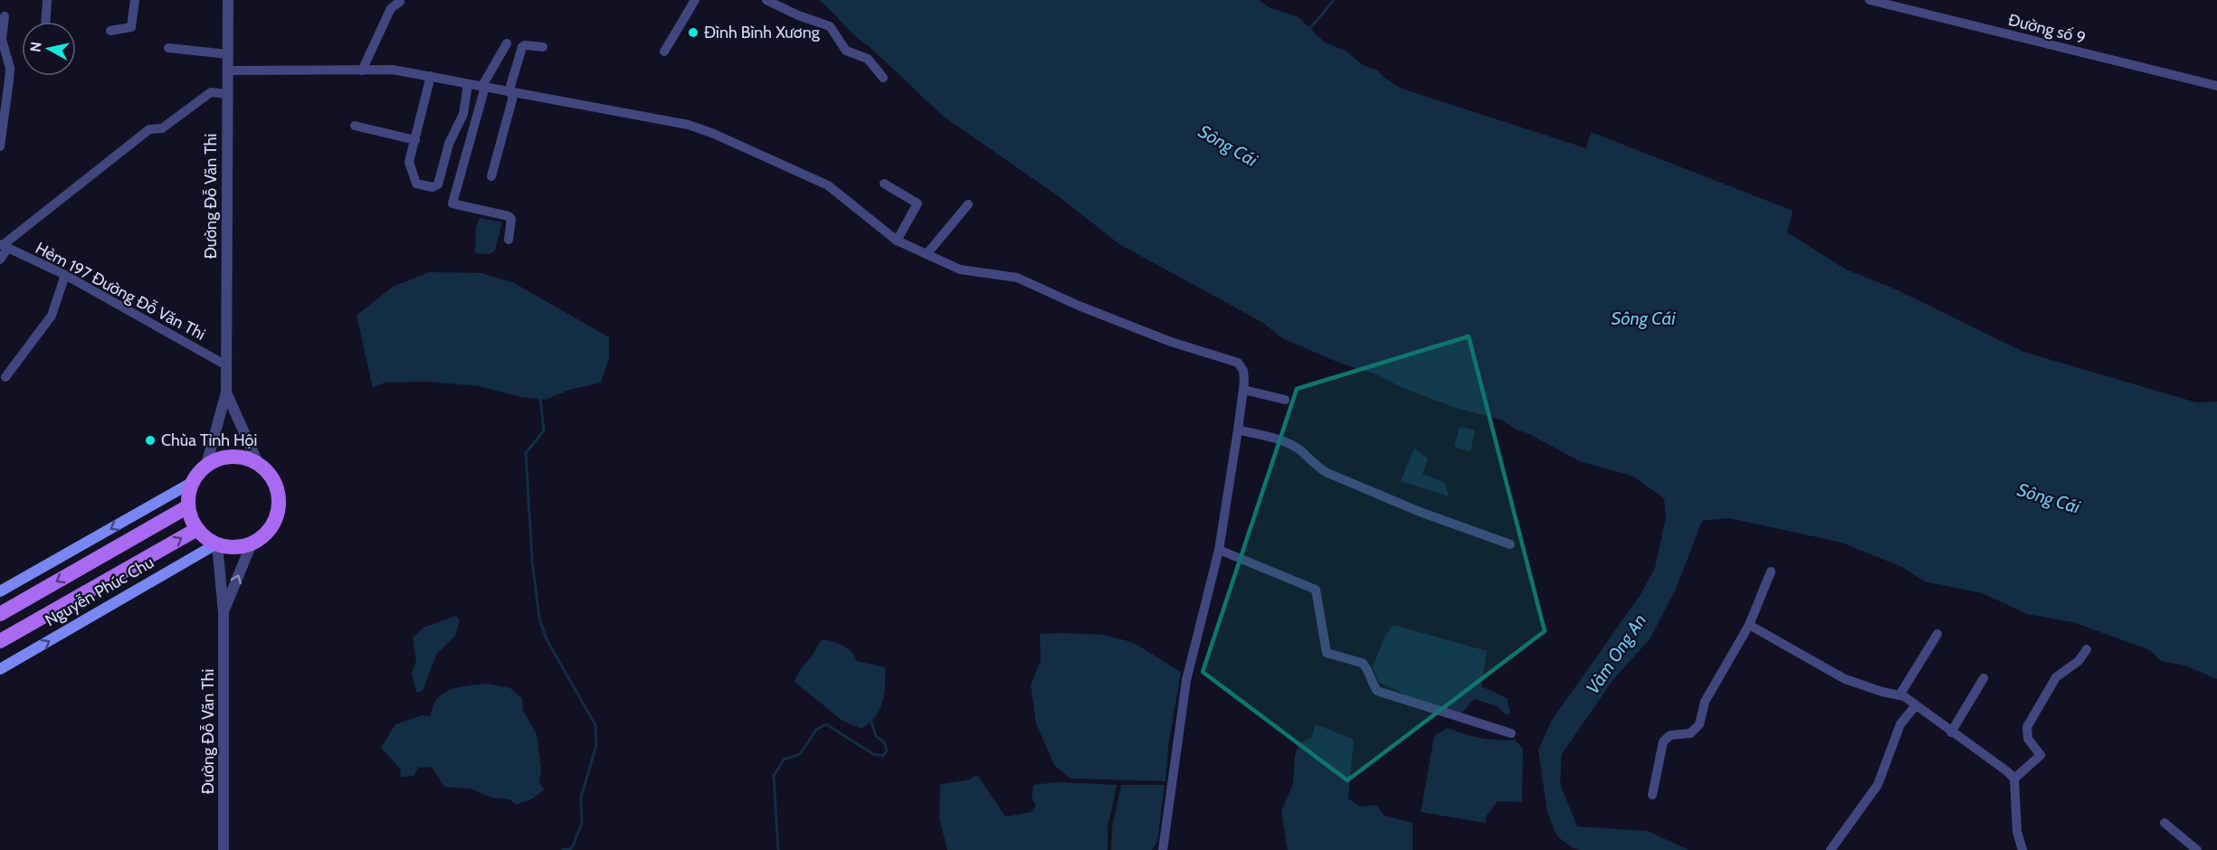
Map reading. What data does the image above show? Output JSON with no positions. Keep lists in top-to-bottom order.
{
  "streets": {
    "main road": ["Nguyễn Phúc Chu"],
    "street": ["Đường số 9", "Đường Đỗ Văn Thi", "Hẻm 197 Đường Đỗ Văn Thi"]
  },
  "crossings": [
    ["Đường Đỗ Văn Thi", "Hẻm 197 Đường Đỗ Văn Thi"],
    ["Đường Đỗ Văn Thi", "Nguyễn Phúc Chu"]
  ],
  "water": ["Sông Cái", "Vàm Ong An"],
  "places": ["Đình Bình Xương", "Chùa Tỉnh Hội"],
  "north": "left"
}
